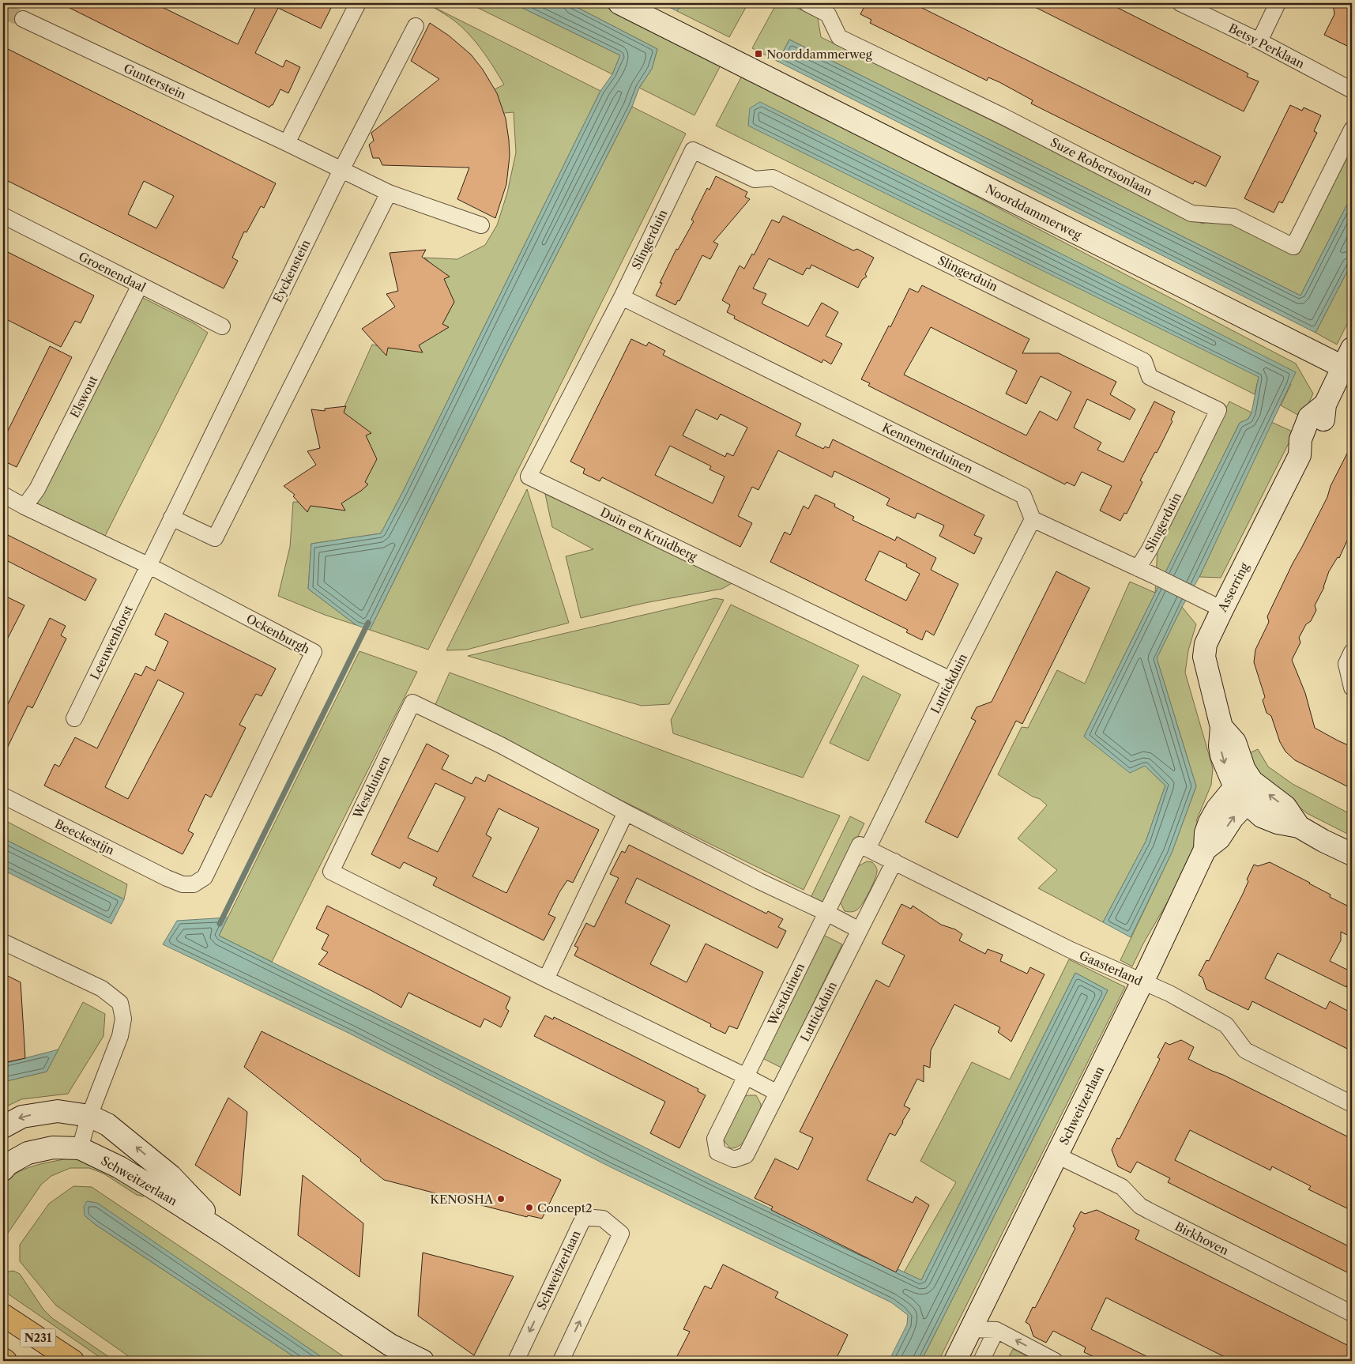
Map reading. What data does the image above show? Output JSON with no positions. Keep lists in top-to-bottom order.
{
  "streets": {
    "main road": ["N231"],
    "street": [
      "Betsy Perklaan",
      "Gunterstein",
      "Suze Robertsonlaan",
      "Noorddammerweg",
      "Slingerduin",
      "Eyckenstein",
      "Groenendaal",
      "Elswout",
      "Kennemerduinen",
      "Duin en Kruidberg",
      "Asserring",
      "Ockenburgh",
      "Leeuwenhorst",
      "Luttickduin",
      "Westduinen",
      "Beeckestijn",
      "Gaasterland",
      "Schweitzerlaan",
      "Birkhoven"
    ]
  },
  "crossings": [
    ["Gunterstein", "Eyckenstein"],
    ["Noorddammerweg", "Asserring"],
    ["Slingerduin", "Kennemerduinen"],
    ["Slingerduin", "Duin en Kruidberg"],
    ["Eyckenstein", "Ockenburgh"],
    ["Eyckenstein", "Leeuwenhorst"],
    ["Groenendaal", "Elswout"],
    ["Elswout", "Ockenburgh"],
    ["Kennemerduinen", "Duin en Kruidberg"],
    ["Kennemerduinen", "Luttickduin"],
    ["Duin en Kruidberg", "Luttickduin"],
    ["Asserring", "Schweitzerlaan"],
    ["Ockenburgh", "Leeuwenhorst"],
    ["Ockenburgh", "Beeckestijn"],
    ["Luttickduin", "Westduinen"],
    ["Luttickduin", "Gaasterland"],
    ["Gaasterland", "Schweitzerlaan"],
    ["Schweitzerlaan", "Birkhoven"]
  ],
  "places": {
    "transit": ["Noorddammerweg"],
    "other": ["KENOSHA", "Concept2"]
  }
}
